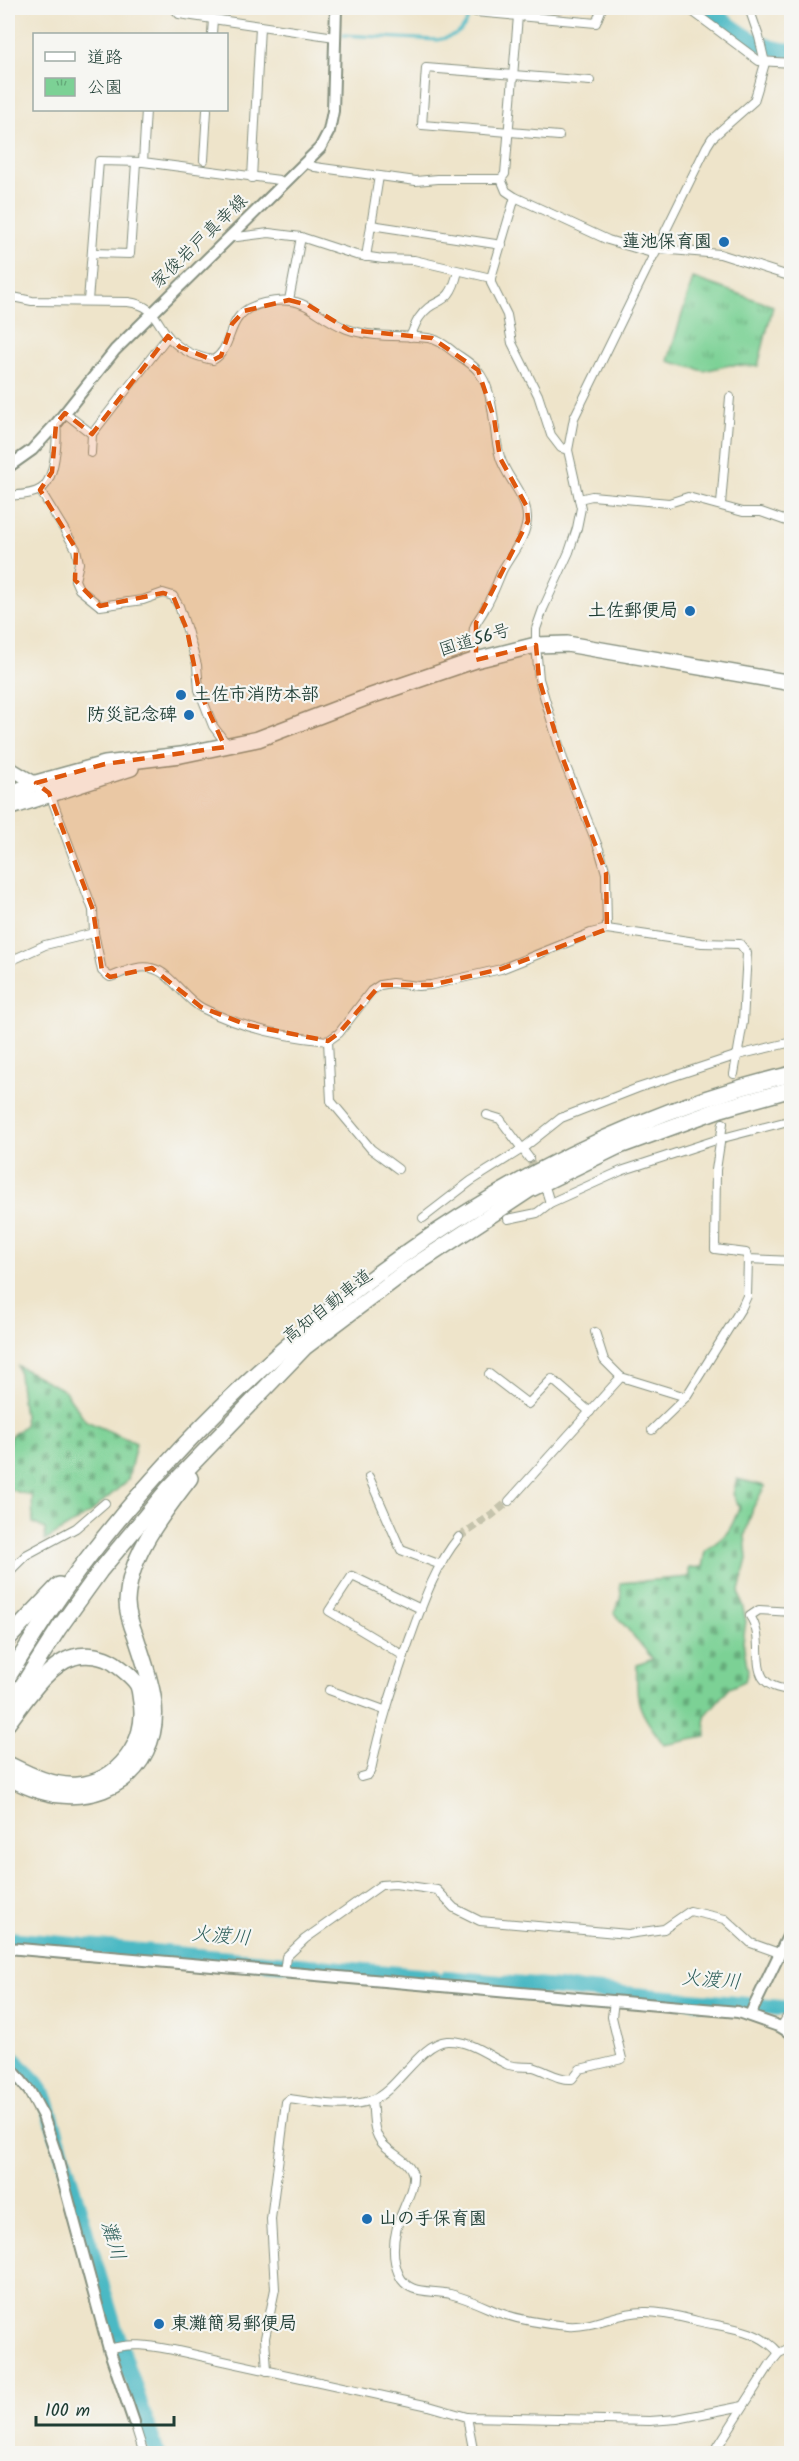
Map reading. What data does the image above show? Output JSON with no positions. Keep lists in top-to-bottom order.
{
  "streets": {
    "highway": ["国道56号", "高知自動車道"],
    "street": ["家俊岩戸真幸線"]
  },
  "water": ["火渡川", "灘川"],
  "places": [
    "蓮池保育園",
    "土佐郵便局",
    "土佐市消防本部",
    "防災記念碑",
    "山の手保育園",
    "東灘簡易郵便局"
  ],
  "legend": ["道路", "公園"],
  "scale_bar": "100 m"
}
